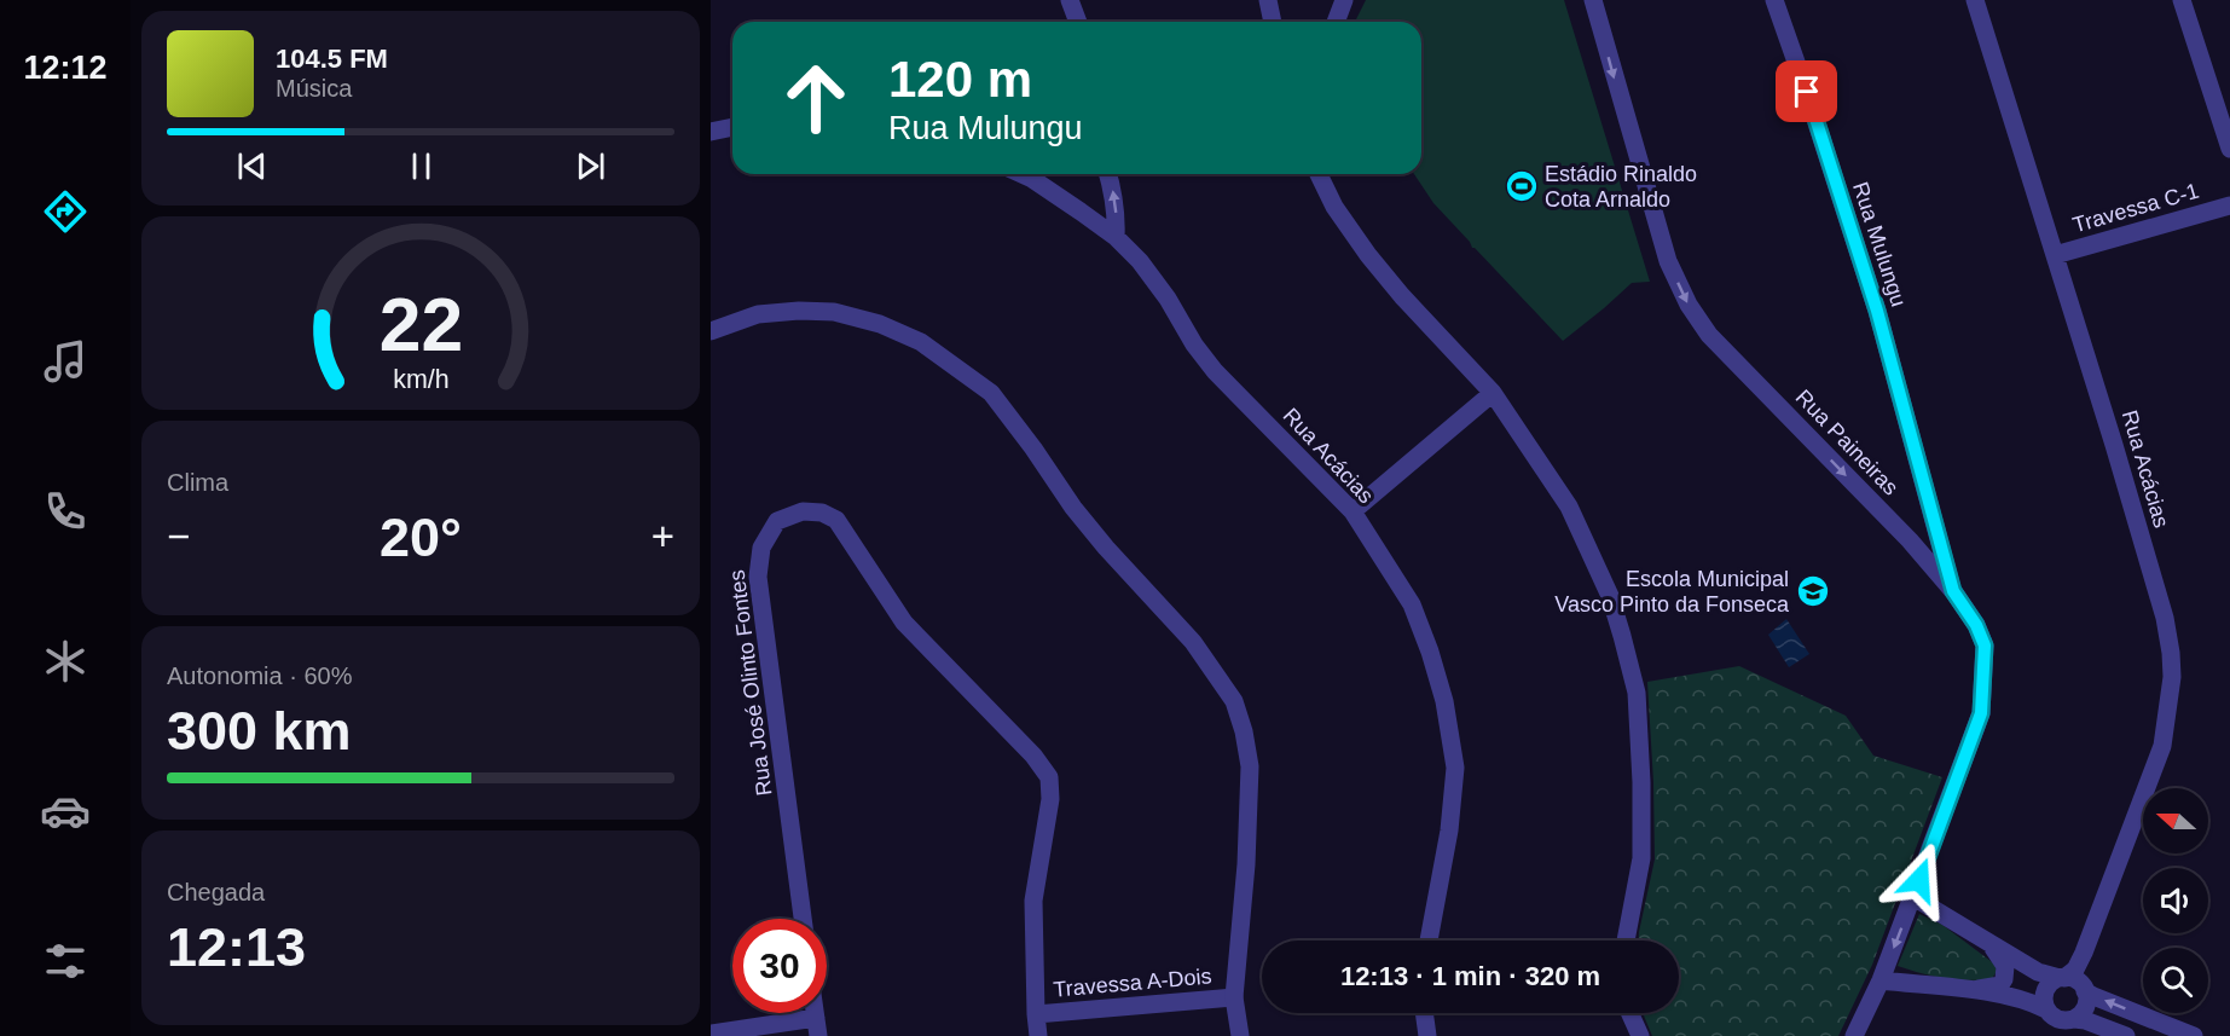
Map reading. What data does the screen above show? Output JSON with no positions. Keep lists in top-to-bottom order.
{
  "streets": {
    "street": [
      "Travessa C-1",
      "Rua Mulungu",
      "Rua Paineiras",
      "Rua Acácias",
      "Rua José Olinto Fontes",
      "Travessa A-Dois"
    ]
  },
  "crossings": [
    ["Travessa C-1", "Rua Acácias"],
    ["Rua Mulungu", "Rua Paineiras"],
    ["Rua José Olinto Fontes", "Travessa A-Dois"]
  ],
  "one_way": ["Rua Paineiras"],
  "places": {
    "sports": ["Estádio Rinaldo Cota Arnaldo"],
    "school or university": ["Escola Municipal Vasco Pinto da Fonseca"]
  },
  "north": "left",
  "page": {
    "tabs": "12:12",
    "turn": ["120 m", "Rua Mulungu"],
    "song": ["104.5 FM", "Música"],
    "tile": [
      "Clima",
      ["Autonomia · 60%", "300 km"],
      ["Chegada", "12:13"]
    ],
    "heat": ["−", "20°", "+"],
    "limit": "30",
    "trip": "12:13 · 1 min · 320 m",
    "gauge": ["22", "km/h"]
  }
}
